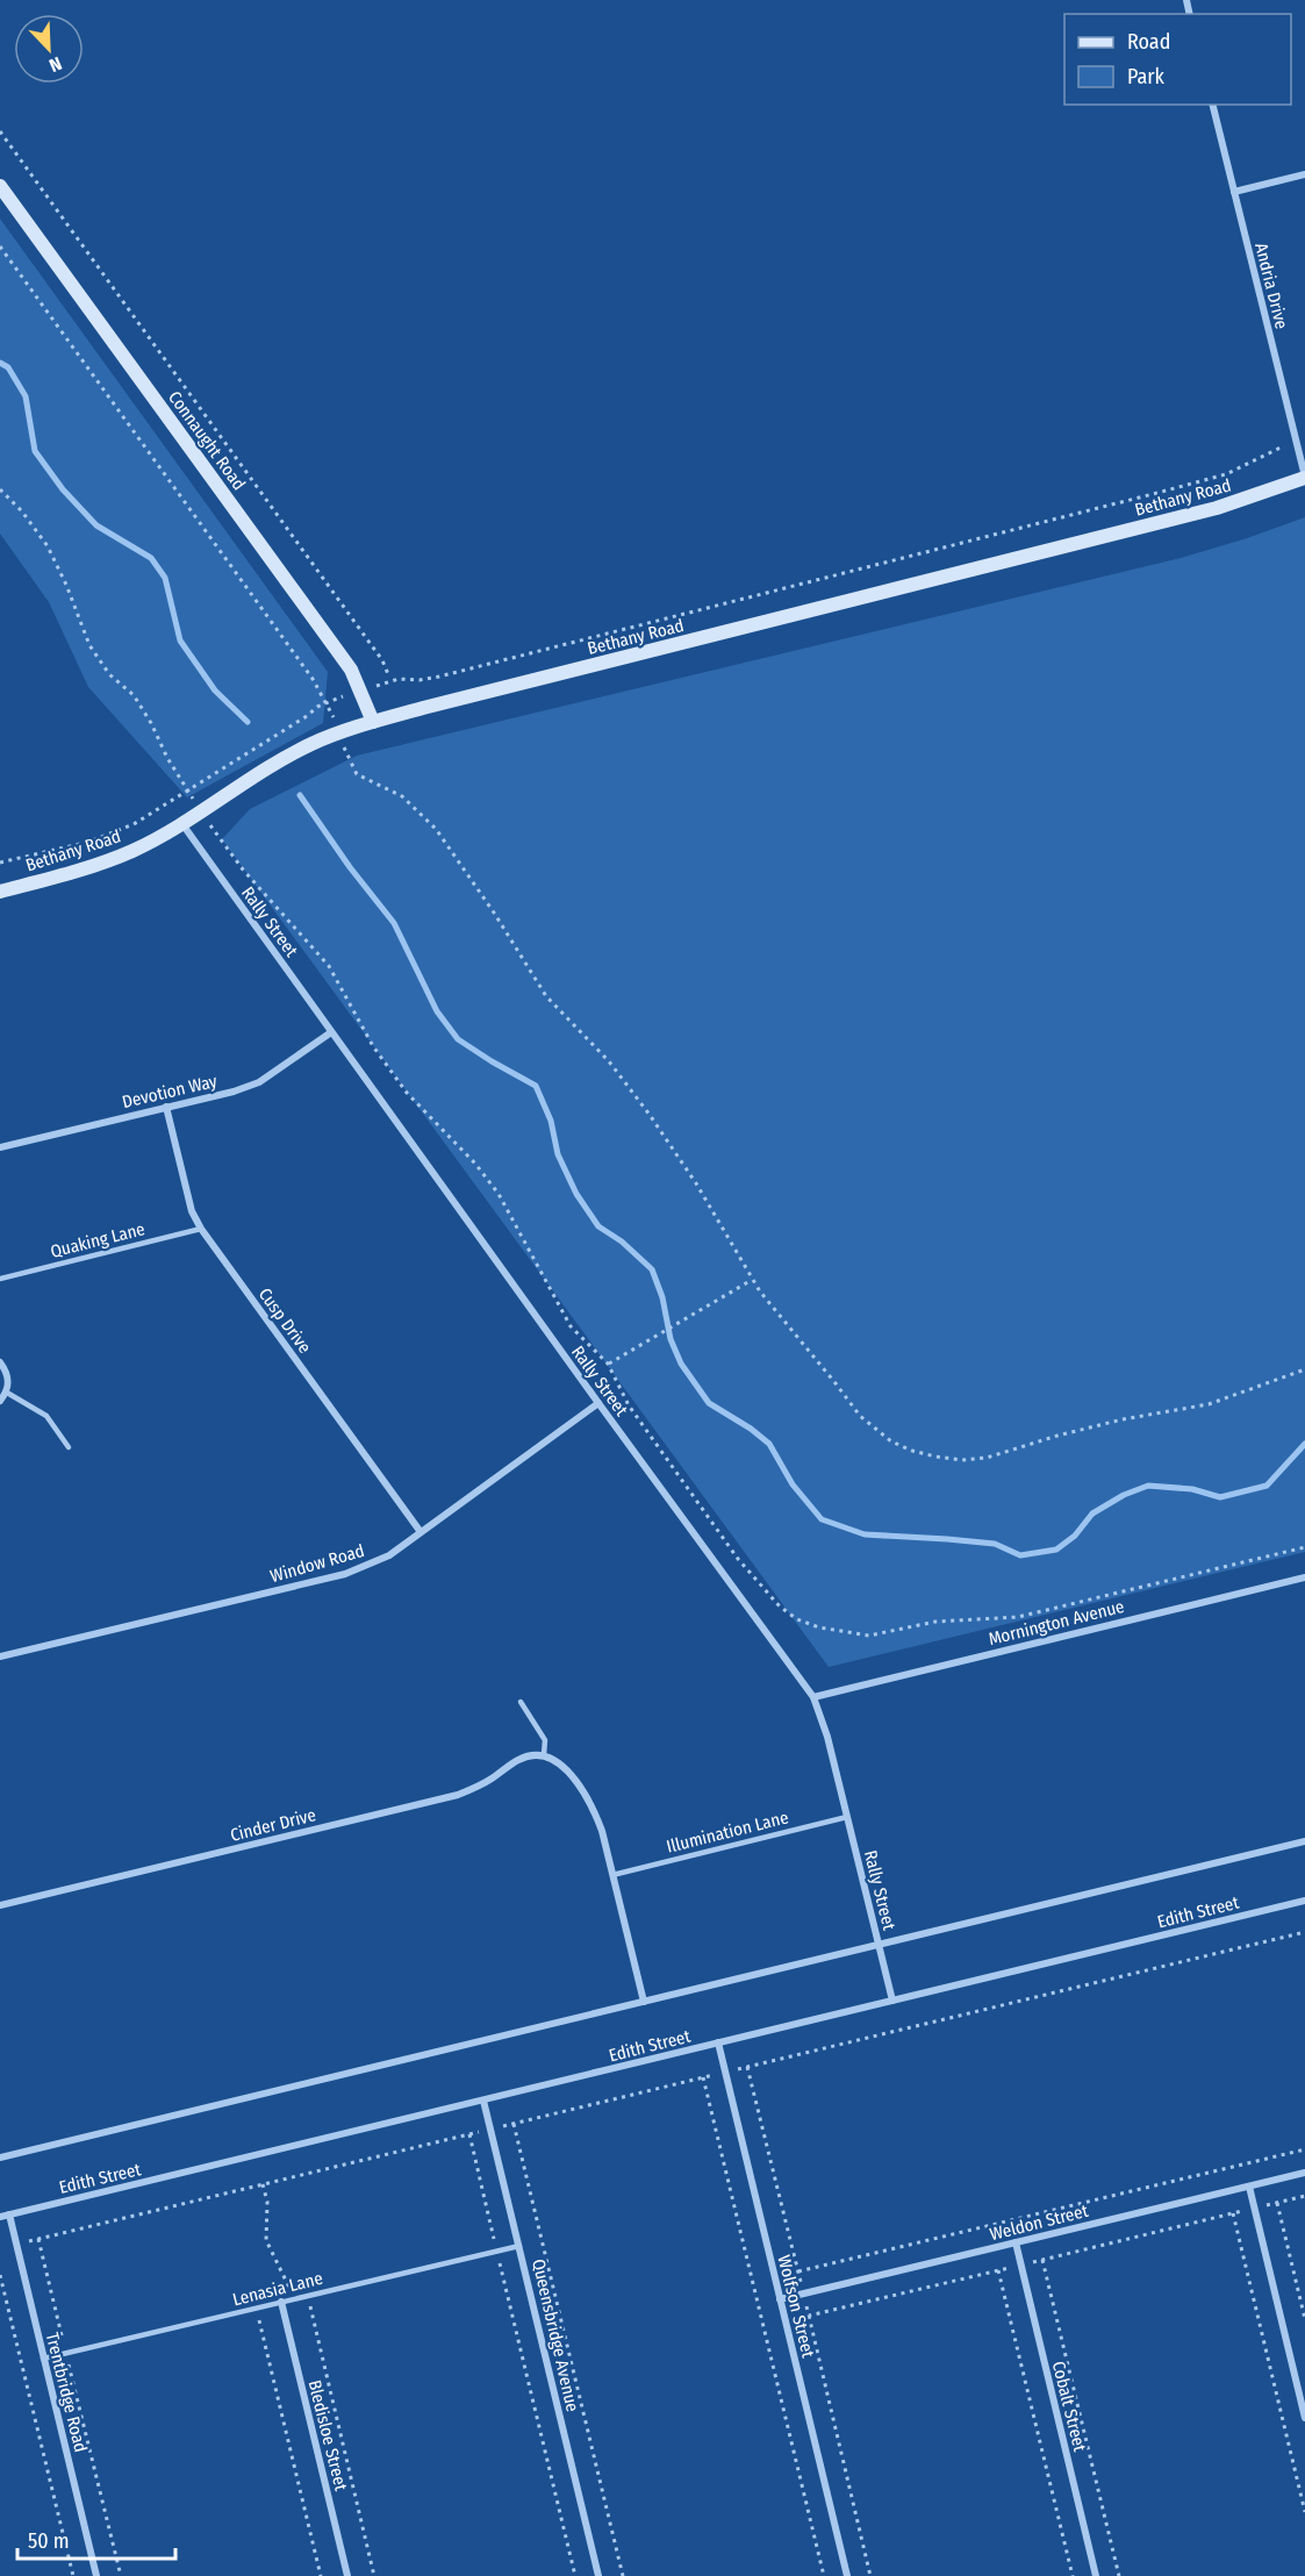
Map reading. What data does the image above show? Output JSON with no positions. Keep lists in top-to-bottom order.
{
  "streets": {
    "street": [
      "Andria Drive",
      "Connaught Road",
      "Bethany Road",
      "Rally Street",
      "Devotion Way",
      "Cusp Drive",
      "Window Road",
      "Mornington Avenue",
      "Cinder Drive",
      "Edith Street",
      "Weldon Street",
      "Wolfson Street",
      "Queensbridge Avenue",
      "Trentbridge Road",
      "Cobalt Street",
      "Bledisloe Street"
    ],
    "lane": ["Quaking Lane", "Illumination Lane", "Lenasia Lane"]
  },
  "crossings": [
    ["Andria Drive", "Bethany Road"],
    ["Connaught Road", "Bethany Road"],
    ["Bethany Road", "Rally Street"],
    ["Rally Street", "Devotion Way"],
    ["Rally Street", "Window Road"],
    ["Rally Street", "Mornington Avenue"],
    ["Rally Street", "Illumination Lane"],
    ["Rally Street", "Edith Street"],
    ["Devotion Way", "Cusp Drive"],
    ["Quaking Lane", "Cusp Drive"],
    ["Cusp Drive", "Window Road"],
    ["Edith Street", "Wolfson Street"],
    ["Edith Street", "Queensbridge Avenue"],
    ["Edith Street", "Trentbridge Road"],
    ["Weldon Street", "Wolfson Street"],
    ["Weldon Street", "Cobalt Street"],
    ["Lenasia Lane", "Queensbridge Avenue"],
    ["Lenasia Lane", "Trentbridge Road"],
    ["Lenasia Lane", "Bledisloe Street"]
  ],
  "legend": ["Road", "Park"],
  "scale_bar": "50 m",
  "north": "bottom right"
}
